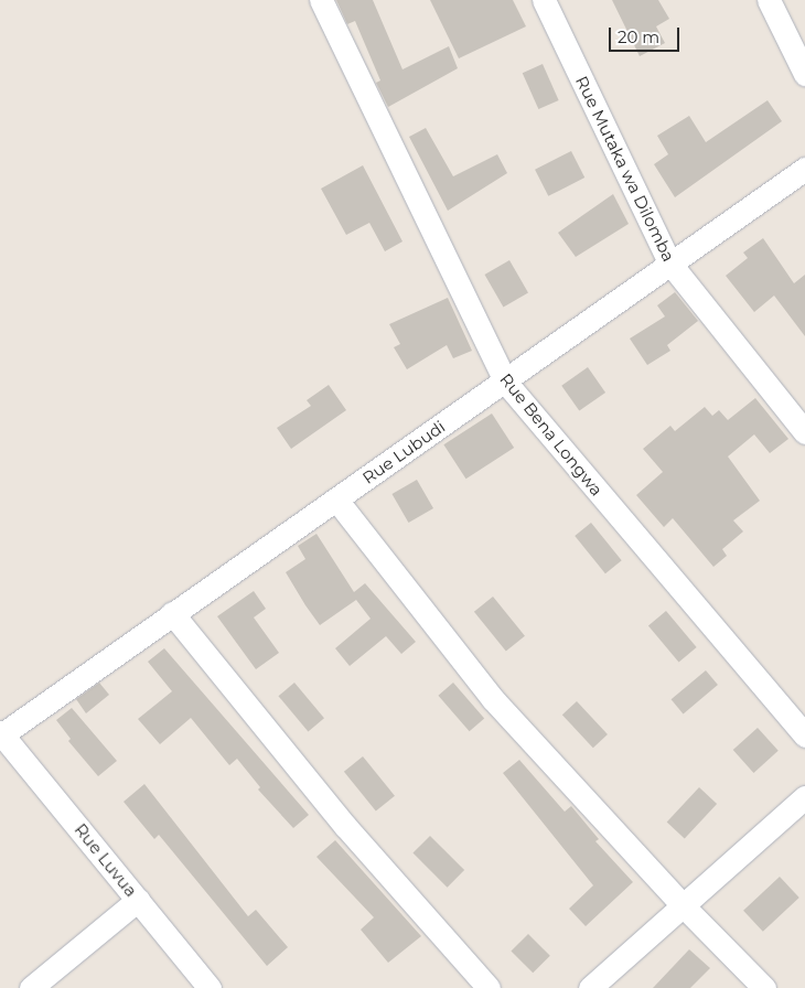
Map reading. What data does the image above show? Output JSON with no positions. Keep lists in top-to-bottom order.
{
  "streets": {
    "street": [
      "Rue Mutaka wa Dilomba",
      "Rue Bena Longwa",
      "Rue Lubudi",
      "Rue Luvua"
    ]
  },
  "crossings": [
    ["Rue Mutaka wa Dilomba", "Rue Lubudi"],
    ["Rue Bena Longwa", "Rue Lubudi"],
    ["Rue Lubudi", "Rue Luvua"]
  ],
  "scale_bar": "20 m"
}
